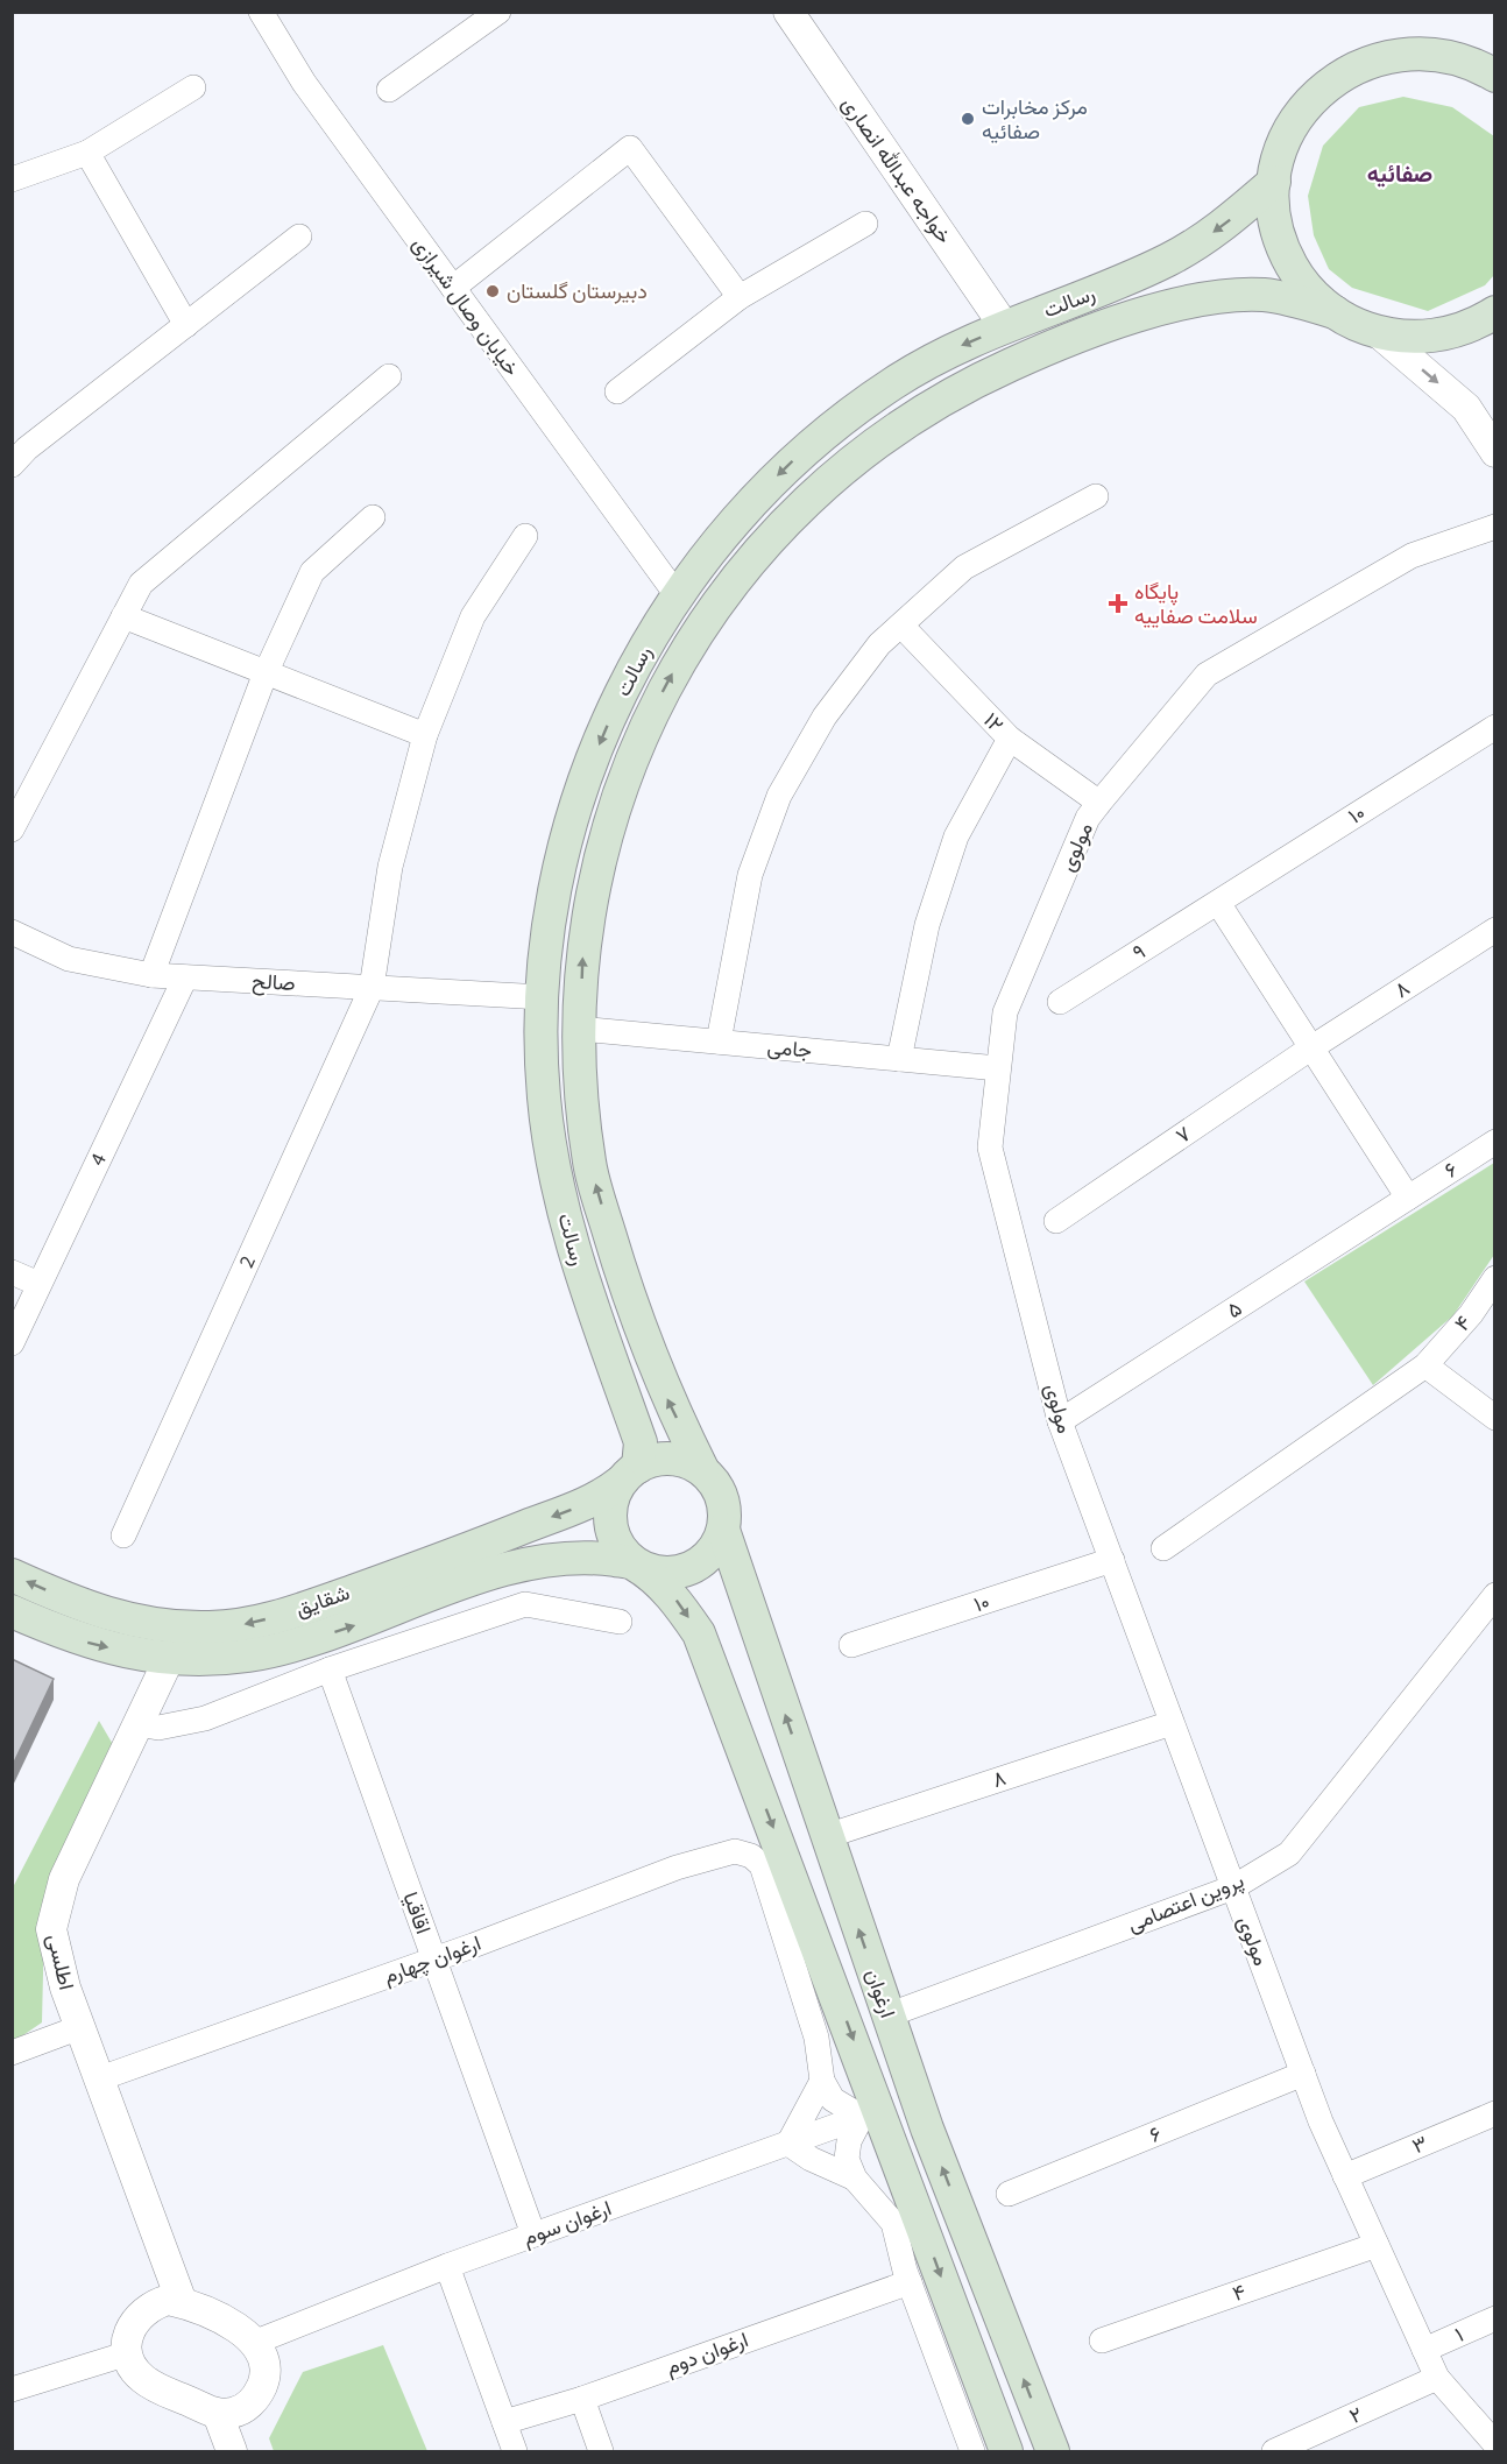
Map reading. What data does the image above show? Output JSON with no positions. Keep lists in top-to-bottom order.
{
  "streets": {
    "main road": ["رسالت", "شقایق", "ارغوان"],
    "street": [
      "خواجه عبدالله انصاری",
      "خیابان وصال شیرازی",
      "۱۲",
      "۱۰",
      "مولوی",
      "۹",
      "صالح",
      "۸",
      "جامی",
      "۷",
      "4",
      "۶",
      "2",
      "۵",
      "۴",
      "پروین اعتصامی",
      "اقاقیا",
      "ارغوان چهارم",
      "اطلسی",
      "۳",
      "ارغوان سوم",
      "۱",
      "ارغوان دوم",
      "۲"
    ]
  },
  "crossings": [
    ["خواجه عبدالله انصاری", "رسالت"],
    ["رسالت", "خیابان وصال شیرازی"],
    ["رسالت", "صالح"],
    ["رسالت", "جامی"],
    ["رسالت", "شقایق"],
    ["رسالت", "ارغوان"],
    ["۱۲", "مولوی"],
    ["۱۰", "مولوی"],
    ["۱۰", "۹"],
    ["مولوی", "۸"],
    ["مولوی", "جامی"],
    ["مولوی", "۶"],
    ["مولوی", "۵"],
    ["مولوی", "۴"],
    ["مولوی", "پروین اعتصامی"],
    ["مولوی", "۳"],
    ["مولوی", "۱"],
    ["مولوی", "۲"],
    ["صالح", "4"],
    ["صالح", "2"],
    ["۸", "۷"],
    ["۸", "ارغوان"],
    ["۶", "۵"],
    ["شقایق", "اطلسی"],
    ["شقایق", "ارغوان"],
    ["پروین اعتصامی", "ارغوان"],
    ["اقاقیا", "ارغوان چهارم"],
    ["اقاقیا", "ارغوان سوم"],
    ["ارغوان چهارم", "اطلسی"],
    ["اطلسی", "ارغوان سوم"],
    ["ارغوان", "ارغوان سوم"]
  ],
  "districts": ["صفائیه"],
  "places": {
    "other": ["مرکز مخابرات صفائیه", "دبیرستان گلستان"],
    "health": ["پایگاه سلامت صفاییه"]
  }
}
